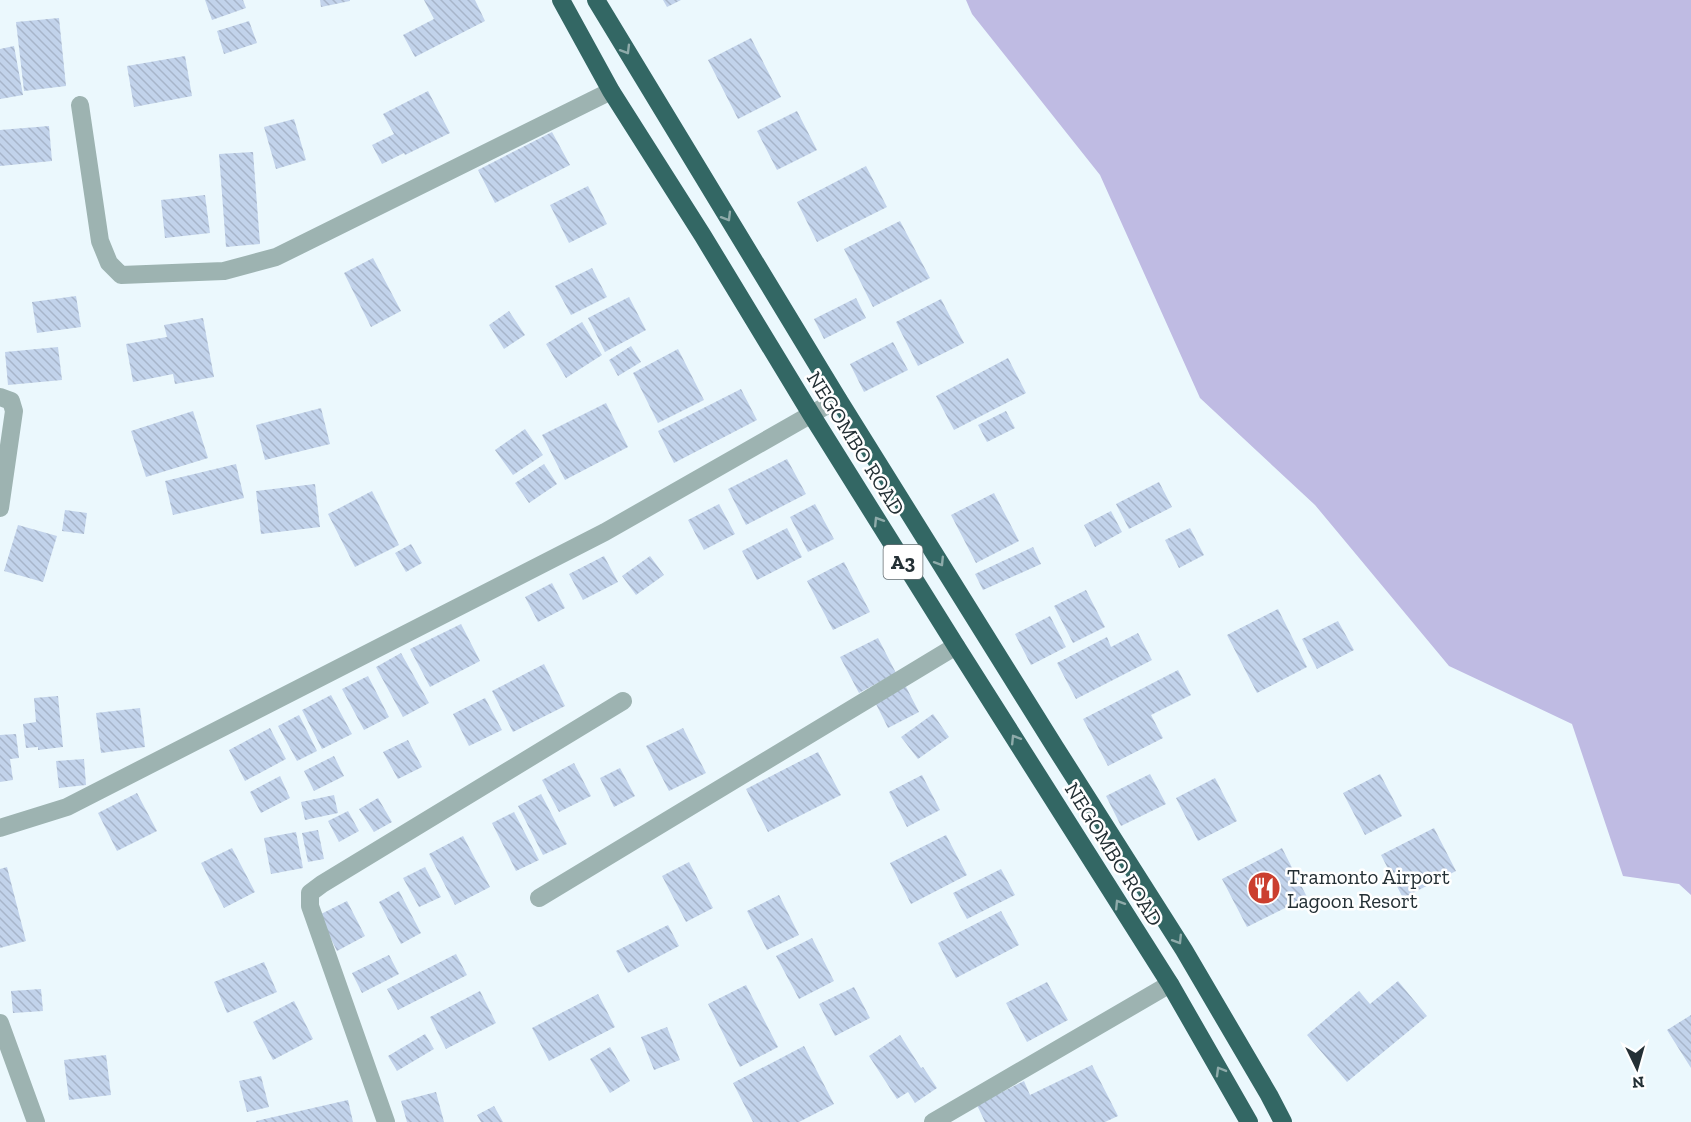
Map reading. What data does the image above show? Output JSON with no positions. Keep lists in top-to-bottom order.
{
  "streets": {
    "highway": ["NEGOMBO ROAD", "A3"]
  },
  "places": {
    "restaurant": ["Tramonto Airport Lagoon Resort"]
  },
  "north": "bottom"
}
